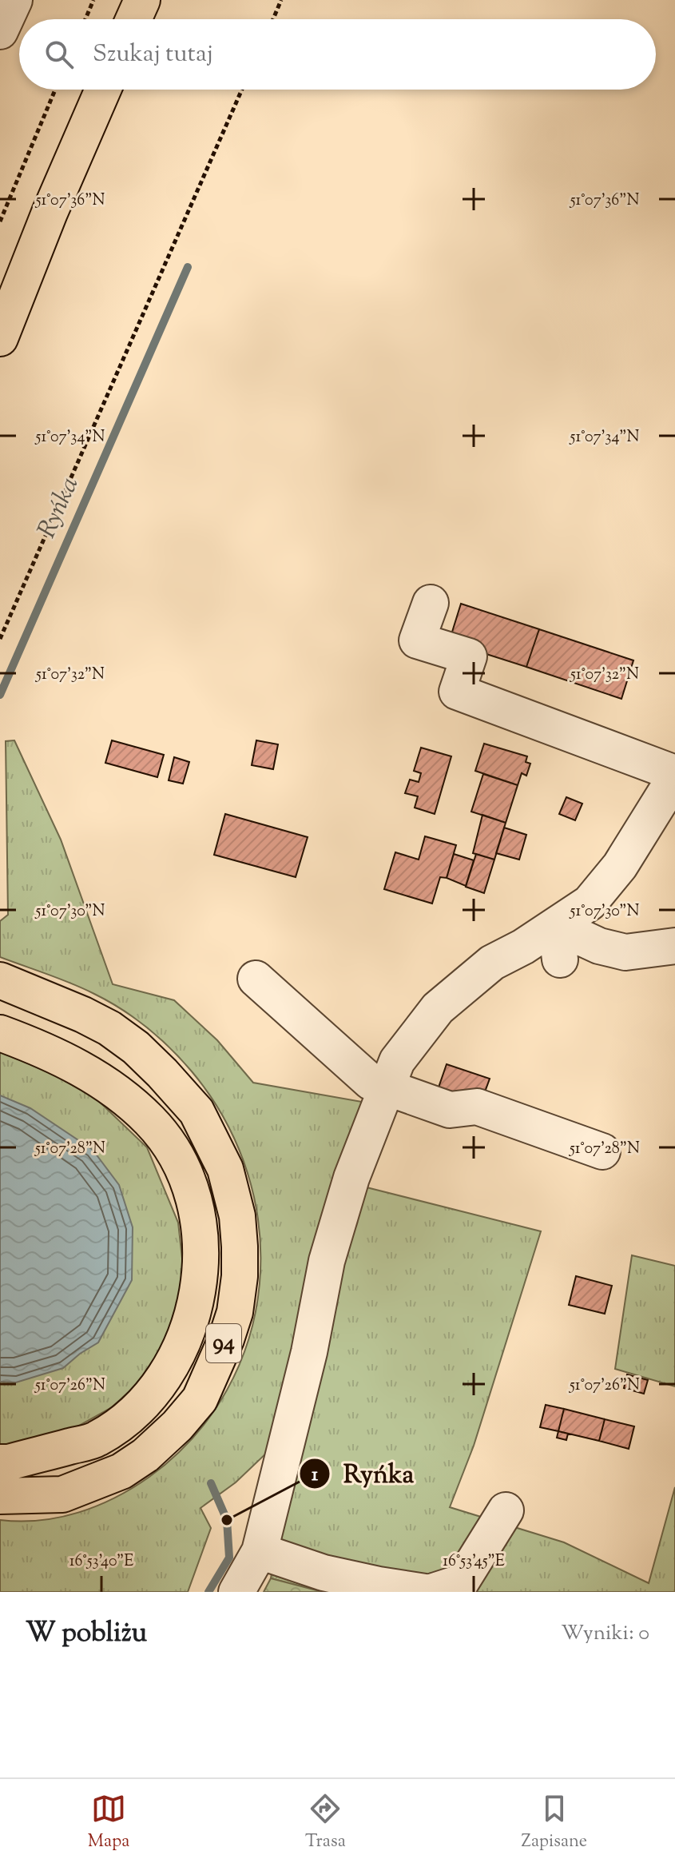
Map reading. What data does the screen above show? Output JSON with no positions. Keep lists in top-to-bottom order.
{
  "streets": {
    "main road": ["94"]
  },
  "water": ["Ryńka"],
  "places": ["Ryńka"],
  "page": {
    "search": "Szukaj tutaj",
    "heading": ["W pobliżu", "Wyniki: 0"],
    "nav": ["Mapa", "Trasa", "Zapisane"]
  },
  "coordinates": [
    "51°07'36\"N",
    "51°07'34\"N",
    "51°07'32\"N",
    "51°07'30\"N",
    "51°07'28\"N",
    "51°07'26\"N",
    "16°53'40\"E",
    "16°53'45\"E"
  ]
}
